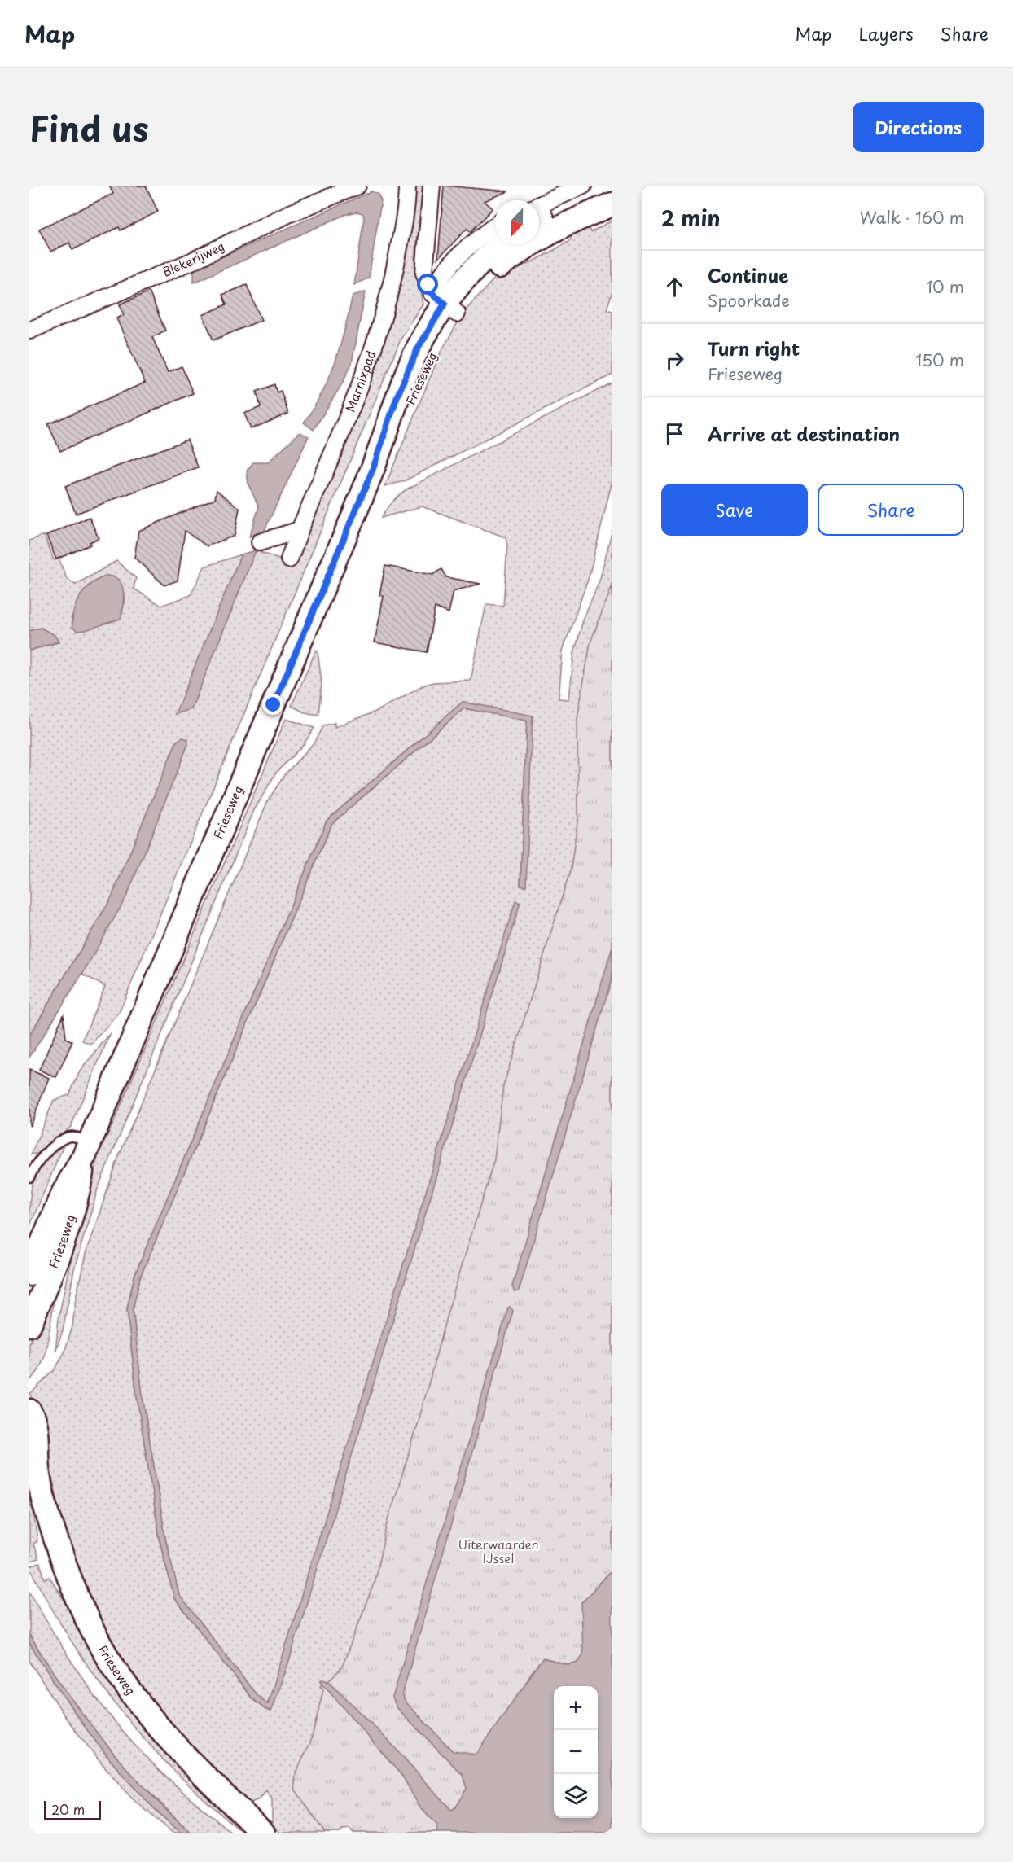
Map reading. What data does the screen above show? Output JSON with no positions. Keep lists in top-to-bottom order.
{
  "streets": {
    "main road": ["Frieseweg"],
    "street": ["Blekerijweg", "Marnixpad"]
  },
  "parks": ["Uiterwaarden IJssel"],
  "scale_bar": "20 m",
  "north": "bottom",
  "page": {
    "header": "Map",
    "nav": ["Map", "Layers", "Share"],
    "title": "Find us",
    "buttons": [
      "Directions",
      ["Save", "Share"]
    ],
    "heading": ["2 min", "Walk · 160 m"],
    "list": [
      ["Continue", "Spoorkade", "10 m"],
      ["Turn right", "Frieseweg", "150 m"],
      "Arrive at destination"
    ],
    "map_buttons": ["+", "−"],
    "scale": "20 m"
  }
}
